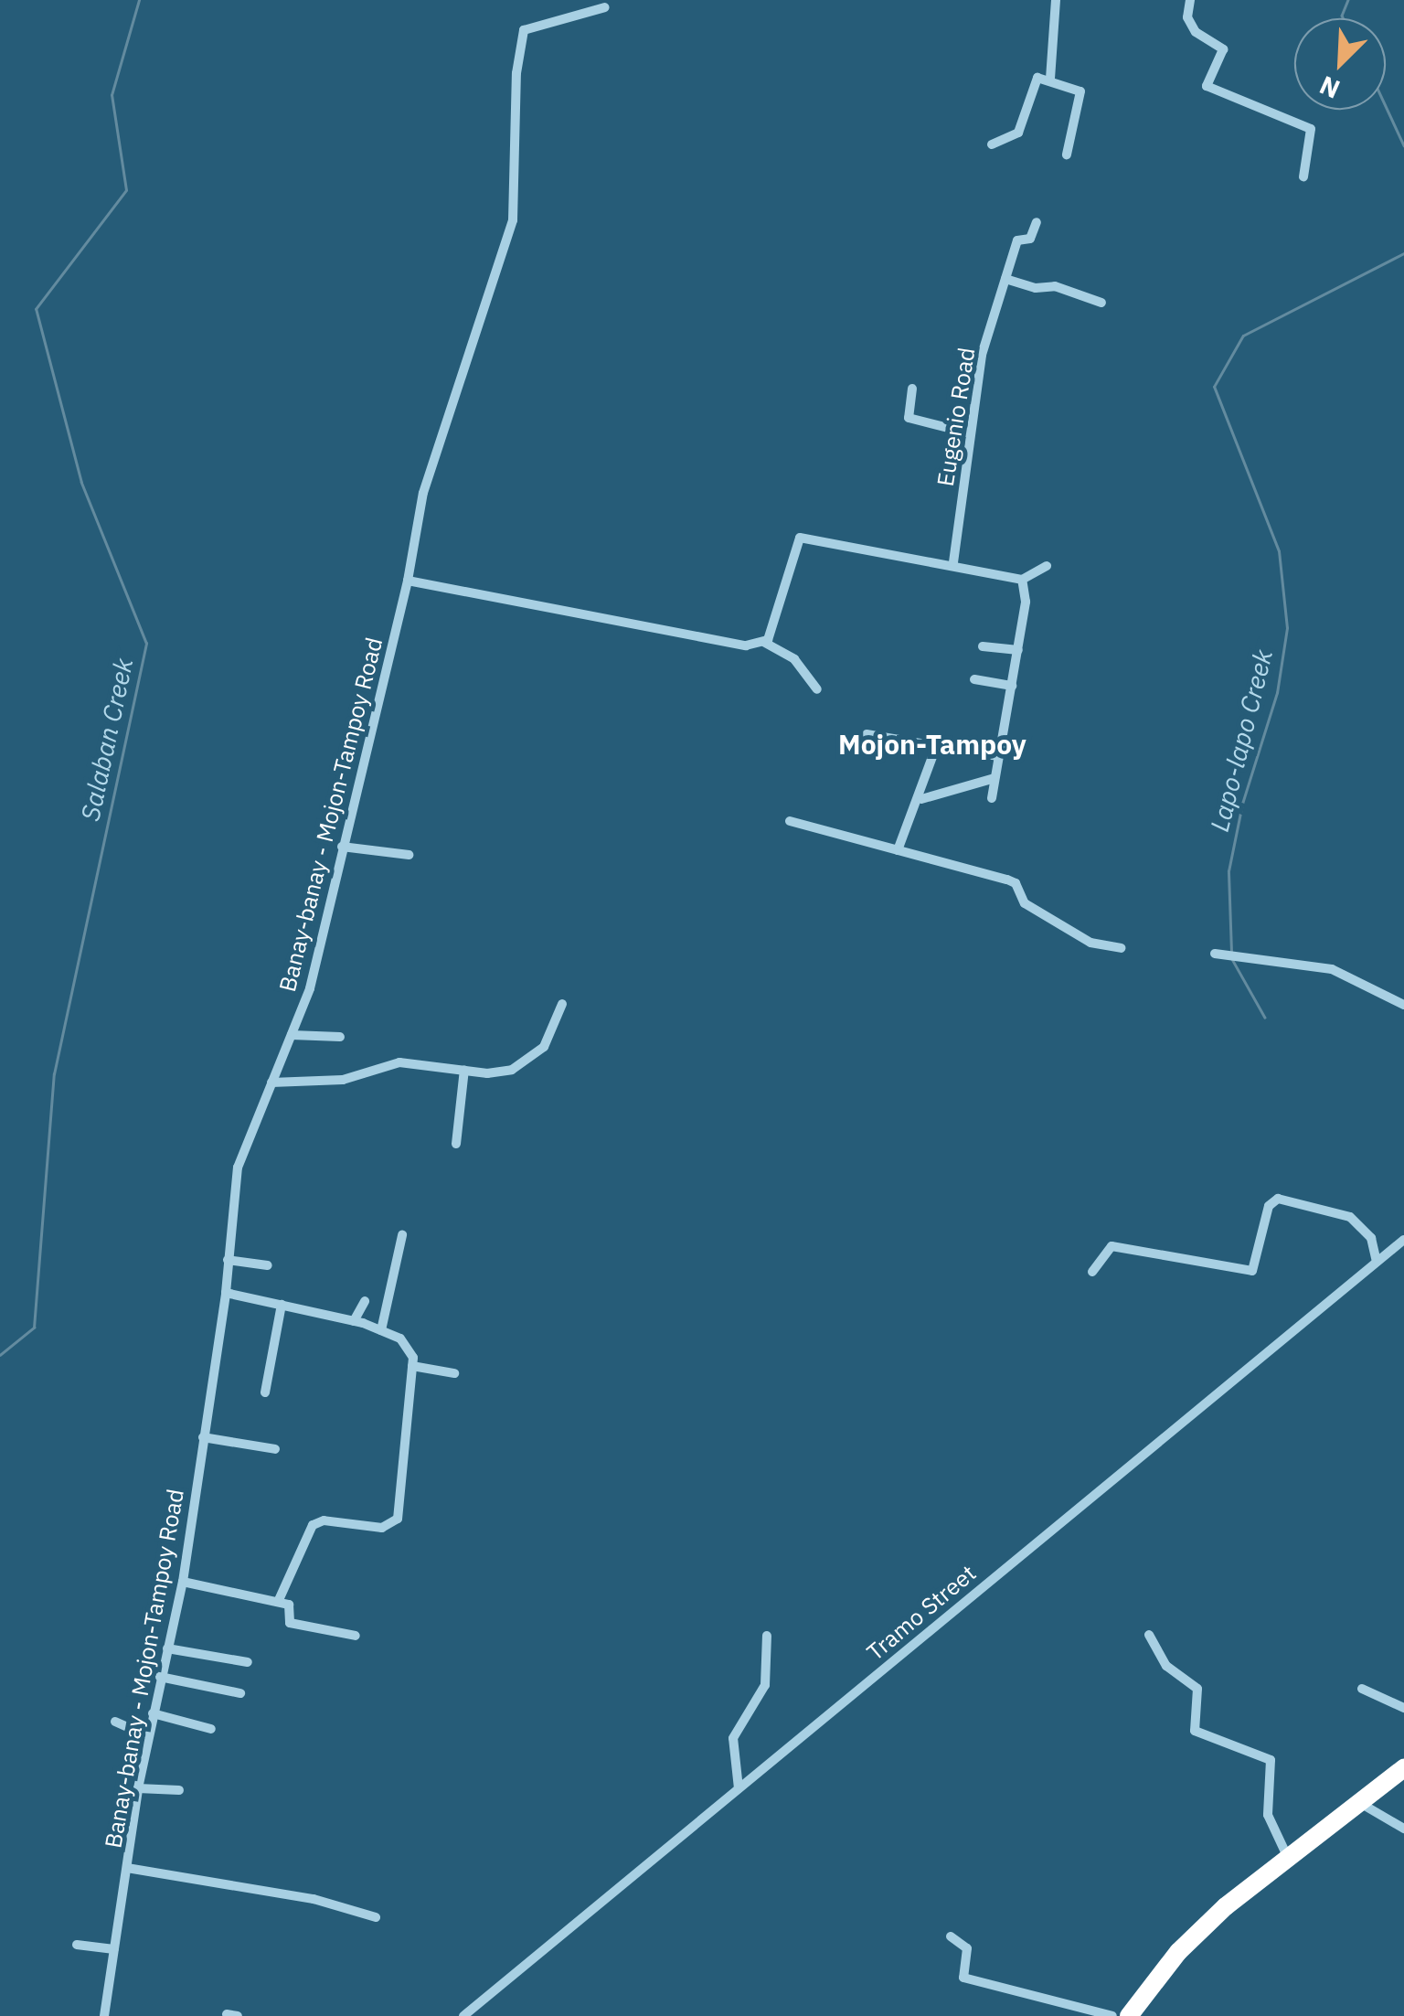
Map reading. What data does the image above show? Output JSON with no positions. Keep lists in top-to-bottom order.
{
  "streets": {
    "street": ["Eugenio Road", "Banay-banay - Mojon-Tampoy Road", "Tramo Street"]
  },
  "districts": ["Mojon-Tampoy"],
  "water": ["Salaban Creek", "Lapo-lapo Creek"],
  "north": "bottom left"
}
